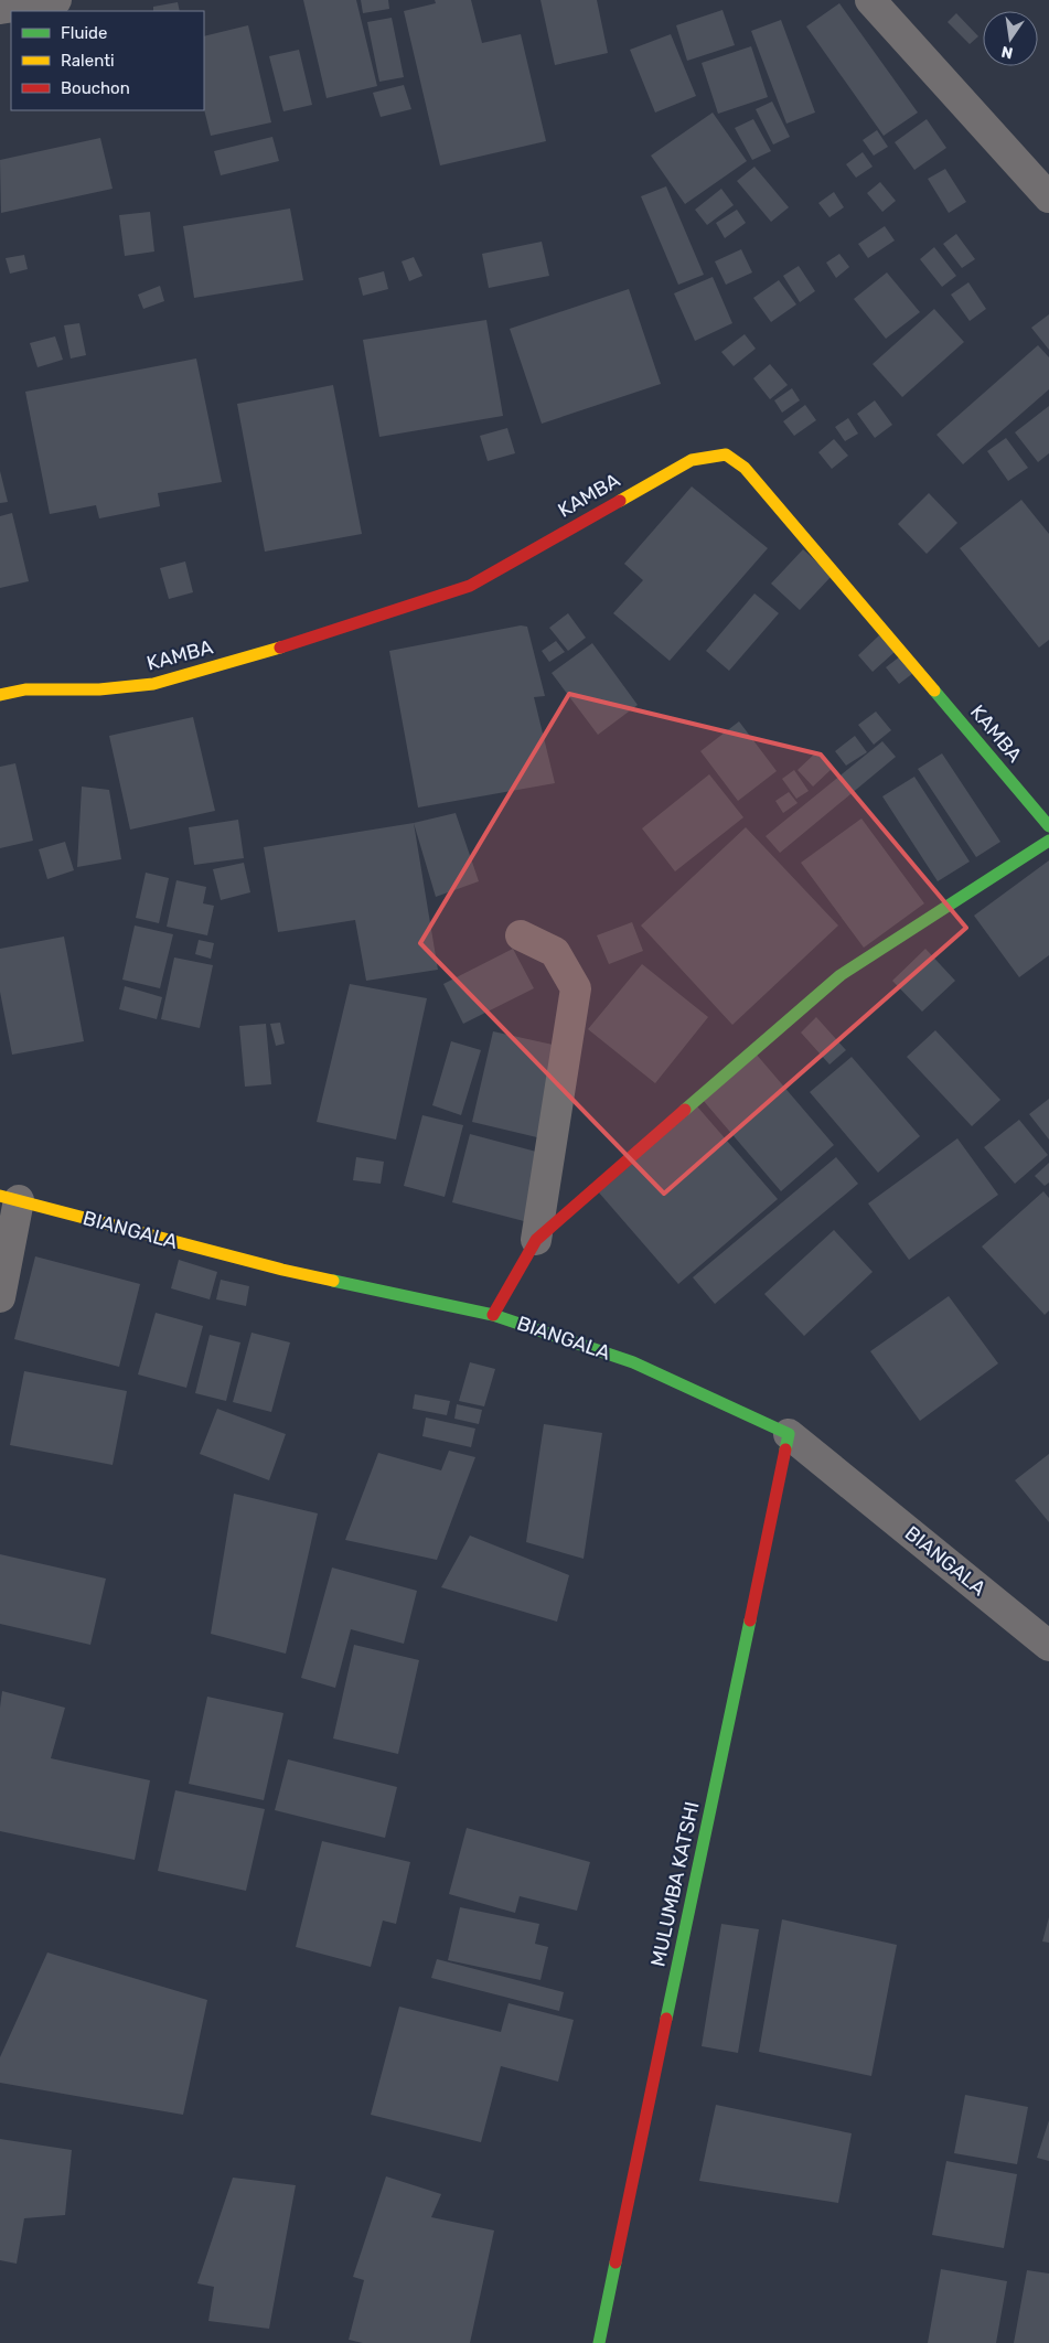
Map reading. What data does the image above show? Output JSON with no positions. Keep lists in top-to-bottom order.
{
  "streets": {
    "street": ["KAMBA", "BIANGALA", "MULUMBA KATSHI"]
  },
  "crossings": [
    ["BIANGALA", "MULUMBA KATSHI"]
  ],
  "legend": ["Fluide", "Ralenti", "Bouchon"],
  "north": "bottom"
}
